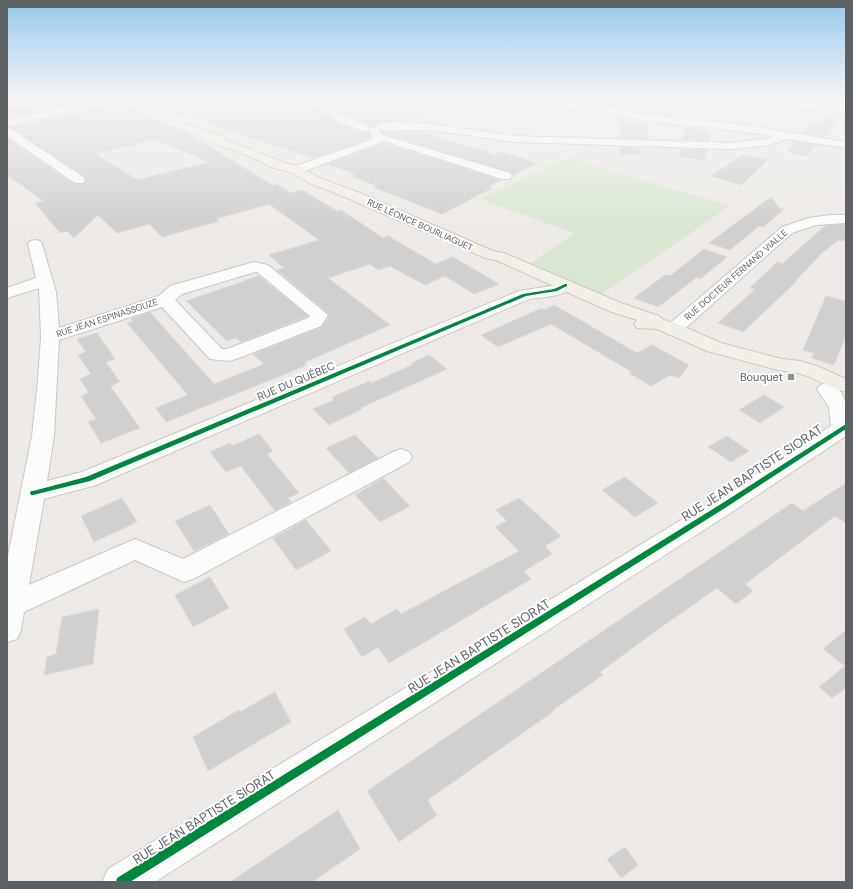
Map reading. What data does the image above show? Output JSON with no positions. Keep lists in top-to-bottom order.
{
  "streets": {
    "main road": ["RUE LÉONCE BOURLIAGUET"],
    "street": [
      "RUE DOCTEUR FERNAND VIALLE",
      "RUE JEAN ESPINASSOUZE",
      "RUE DU QUÉBEC",
      "RUE JEAN BAPTISTE SIORAT"
    ]
  },
  "crossings": [
    ["RUE LÉONCE BOURLIAGUET", "RUE DOCTEUR FERNAND VIALLE"],
    ["RUE LÉONCE BOURLIAGUET", "RUE DU QUÉBEC"],
    ["RUE LÉONCE BOURLIAGUET", "RUE JEAN BAPTISTE SIORAT"]
  ],
  "places": {
    "transit": ["Bouquet"]
  }
}
